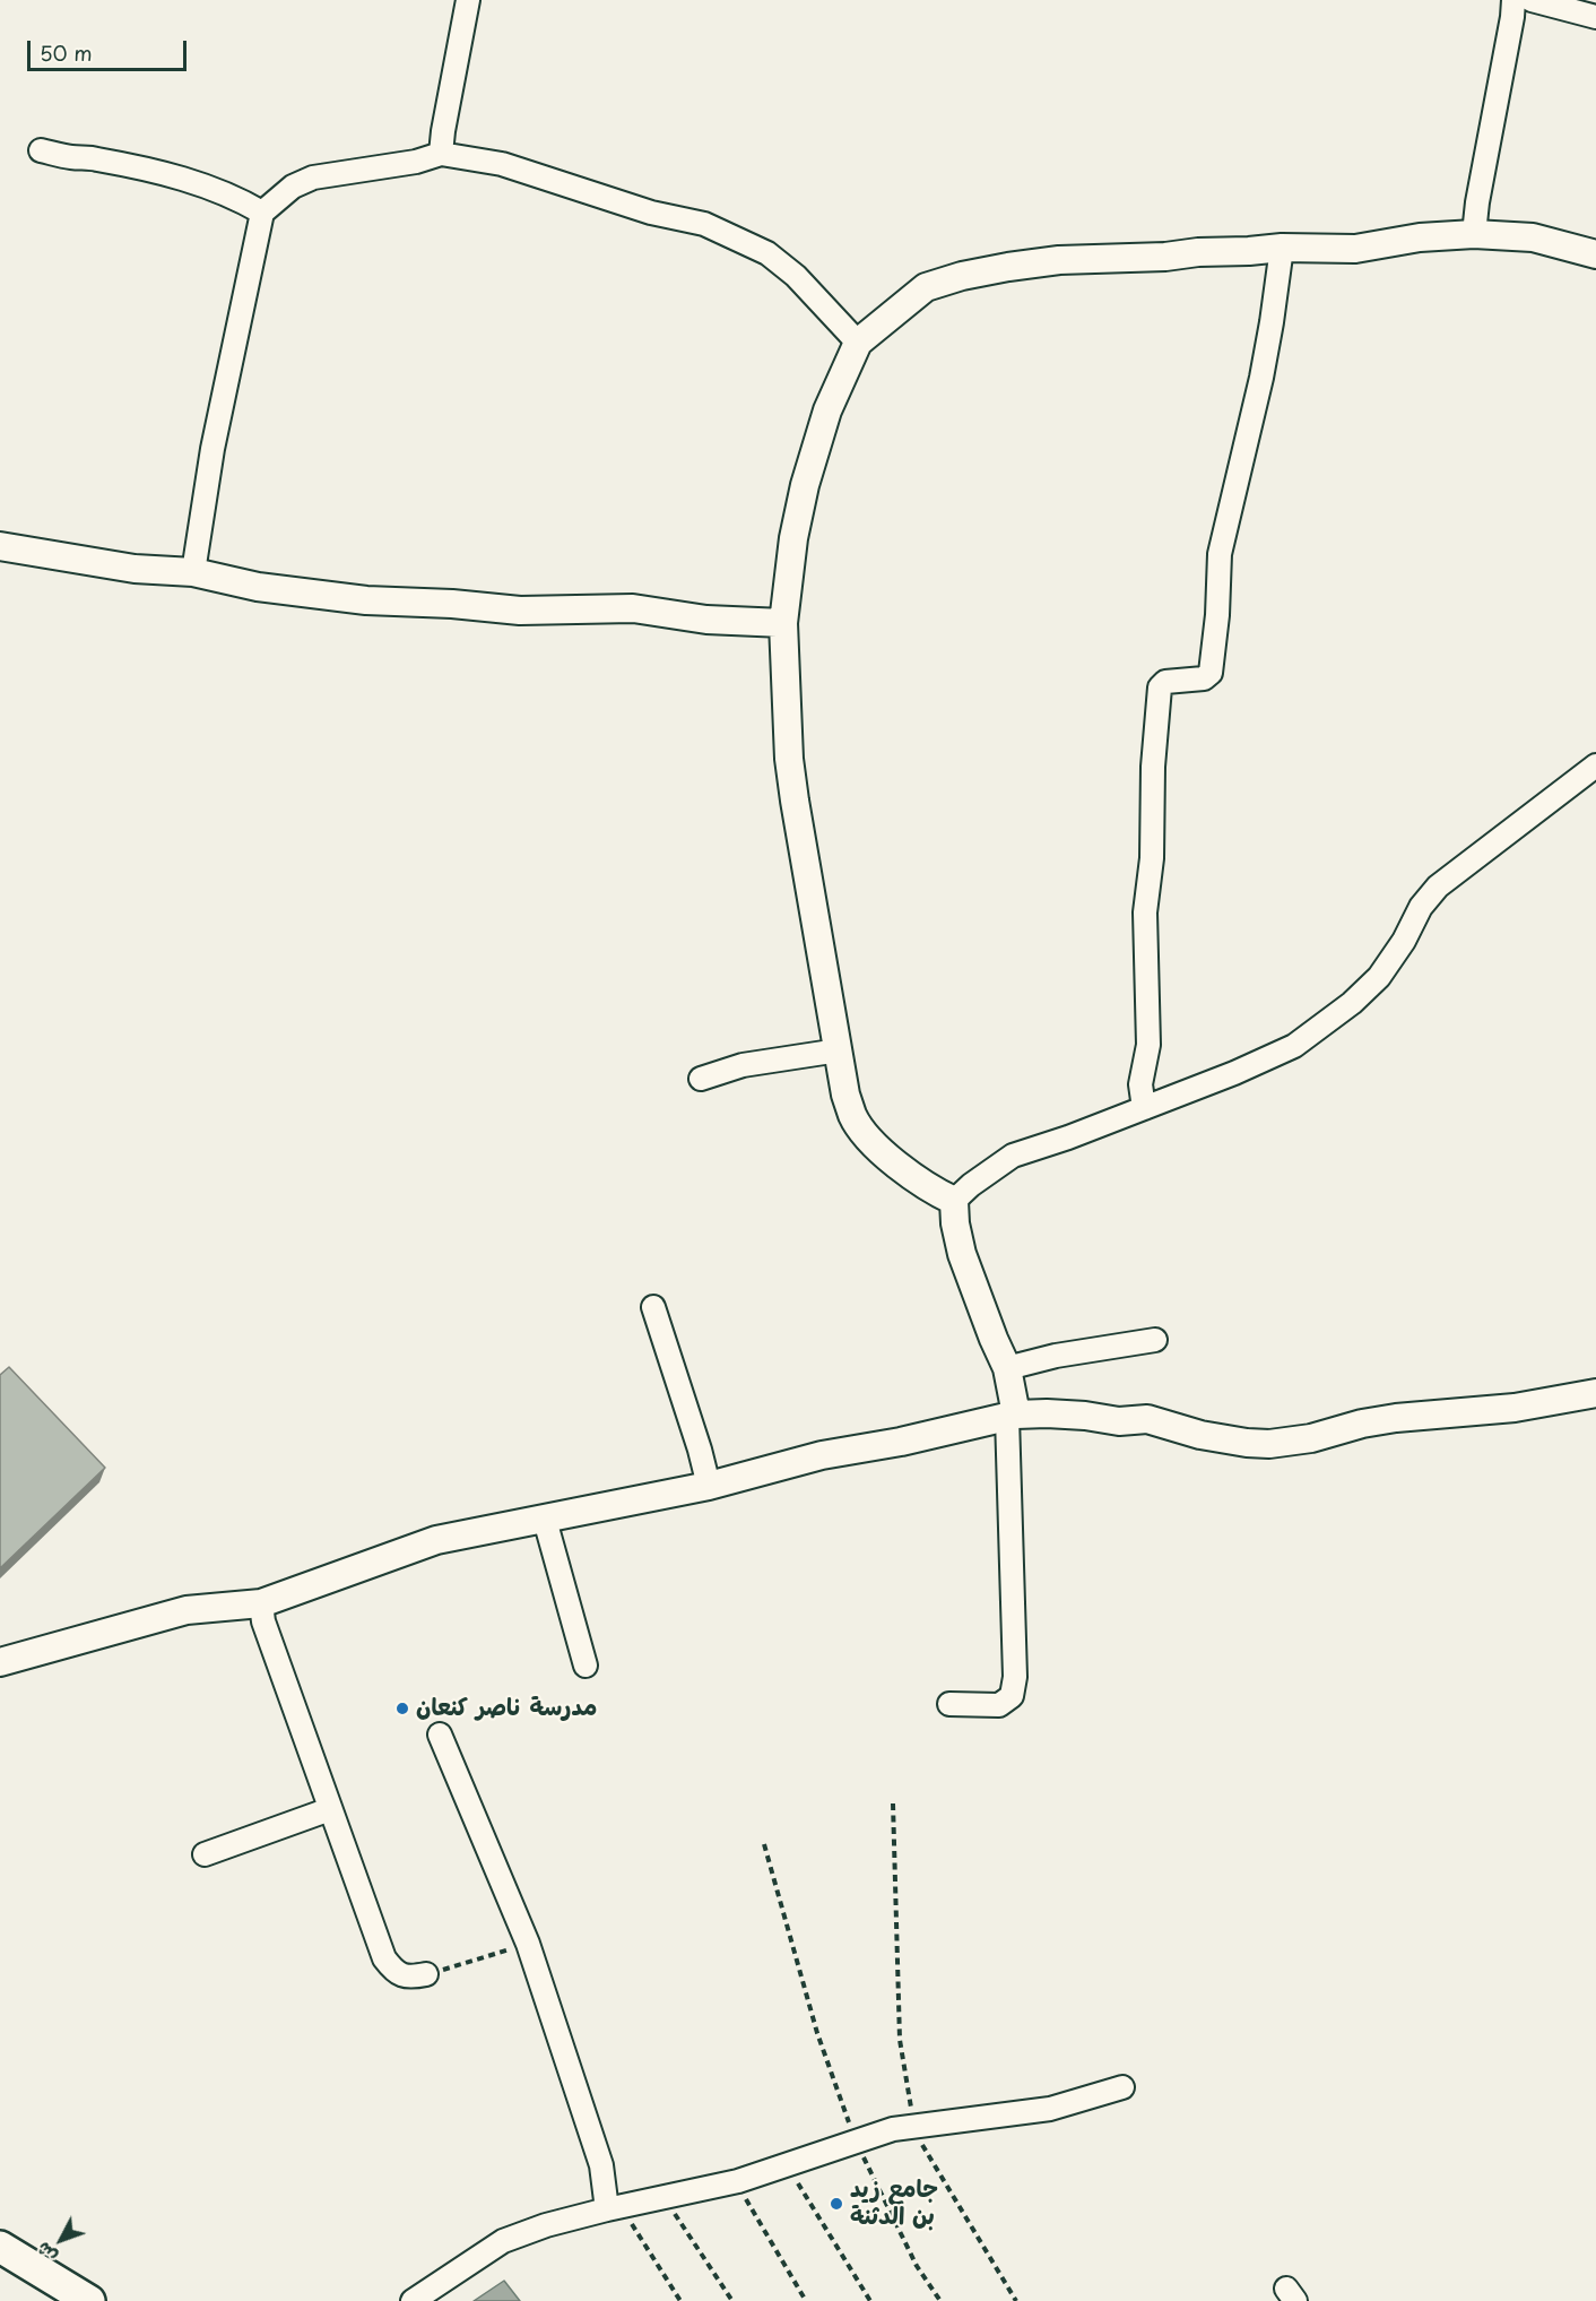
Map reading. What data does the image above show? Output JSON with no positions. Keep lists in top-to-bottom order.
{
  "places": ["مدرسة ناصر كنعان", "جامع زيد بن الدثنة"],
  "scale_bar": "50 m",
  "north": "bottom left"
}
